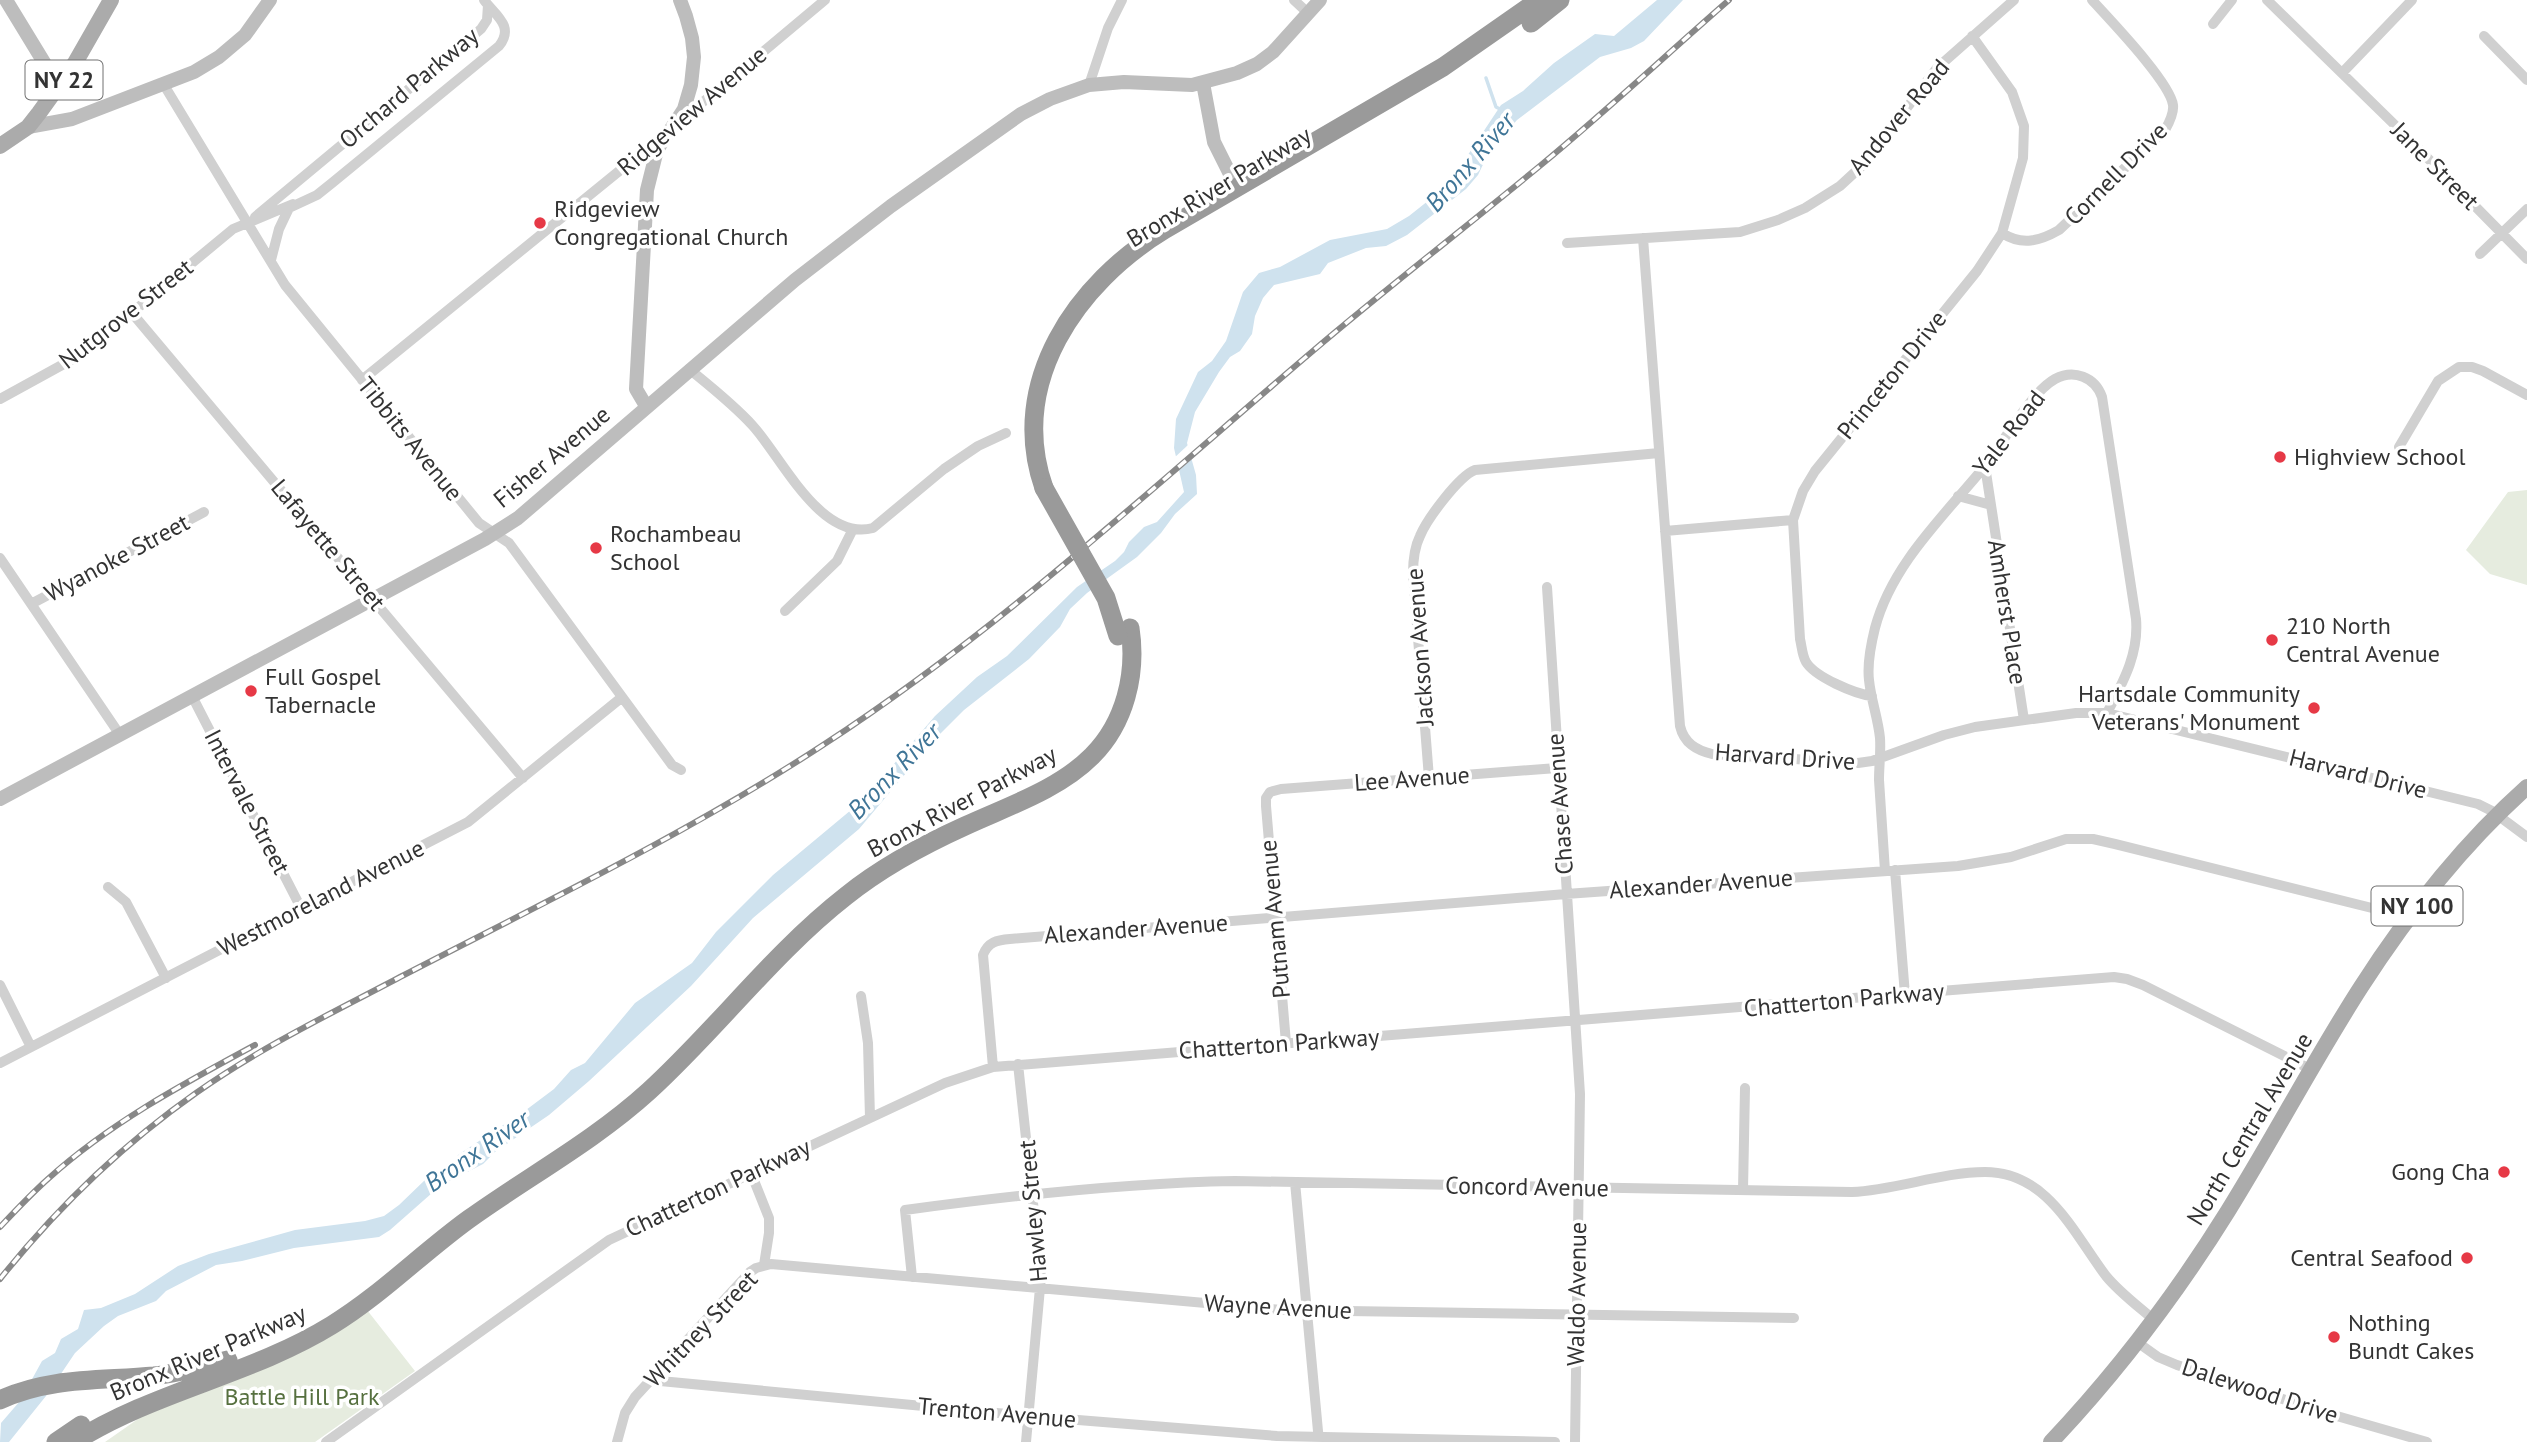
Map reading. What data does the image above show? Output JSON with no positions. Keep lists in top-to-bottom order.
{
  "streets": {
    "highway": ["Bronx River Parkway"],
    "main road": ["NY 22", "NY 100", "North Central Avenue"],
    "street": [
      "Orchard Parkway",
      "Ridgeview Avenue",
      "Andover Road",
      "Jane Street",
      "Cornell Drive",
      "Nutgrove Street",
      "Princeton Drive",
      "Yale Road",
      "Tibbits Avenue",
      "Fisher Avenue",
      "Lafayette Street",
      "Wyanoke Street",
      "Amherst Place",
      "Jackson Avenue",
      "Harvard Drive",
      "Lee Avenue",
      "Intervale Street",
      "Chase Avenue",
      "Alexander Avenue",
      "Westmoreland Avenue",
      "Putnam Avenue",
      "Chatterton Parkway",
      "Concord Avenue",
      "Hawley Street",
      "Waldo Avenue",
      "Wayne Avenue",
      "Whitney Street",
      "Dalewood Drive",
      "Trenton Avenue"
    ]
  },
  "crossings": [
    ["Orchard Parkway", "Nutgrove Street"],
    ["Orchard Parkway", "Tibbits Avenue"],
    ["Ridgeview Avenue", "Tibbits Avenue"],
    ["Andover Road", "Princeton Drive"],
    ["Andover Road", "Harvard Drive"],
    ["Cornell Drive", "Princeton Drive"],
    ["Nutgrove Street", "Tibbits Avenue"],
    ["Nutgrove Street", "Lafayette Street"],
    ["Princeton Drive", "Yale Road"],
    ["Yale Road", "Amherst Place"],
    ["Yale Road", "Harvard Drive"],
    ["Yale Road", "Alexander Avenue"],
    ["Yale Road", "Chatterton Parkway"],
    ["Tibbits Avenue", "Fisher Avenue"],
    ["Tibbits Avenue", "Westmoreland Avenue"],
    ["Fisher Avenue", "Lafayette Street"],
    ["Fisher Avenue", "Intervale Street"],
    ["Lafayette Street", "Westmoreland Avenue"],
    ["Amherst Place", "Harvard Drive"],
    ["Jackson Avenue", "Harvard Drive"],
    ["Jackson Avenue", "Lee Avenue"],
    ["Harvard Drive", "NY 100"],
    ["Lee Avenue", "Chase Avenue"],
    ["Lee Avenue", "Putnam Avenue"],
    ["Intervale Street", "Westmoreland Avenue"],
    ["Chase Avenue", "Alexander Avenue"],
    ["Chase Avenue", "Chatterton Parkway"],
    ["Chase Avenue", "Waldo Avenue"],
    ["Alexander Avenue", "NY 100"],
    ["Alexander Avenue", "Putnam Avenue"],
    ["Alexander Avenue", "Chatterton Parkway"],
    ["Alexander Avenue", "North Central Avenue"],
    ["NY 100", "North Central Avenue"],
    ["NY 100", "Concord Avenue"],
    ["NY 100", "Dalewood Drive"],
    ["Putnam Avenue", "Chatterton Parkway"],
    ["Chatterton Parkway", "North Central Avenue"],
    ["Chatterton Parkway", "Hawley Street"],
    ["Chatterton Parkway", "Waldo Avenue"],
    ["Chatterton Parkway", "Whitney Street"],
    ["North Central Avenue", "Concord Avenue"],
    ["Concord Avenue", "Hawley Street"],
    ["Concord Avenue", "Waldo Avenue"],
    ["Concord Avenue", "Wayne Avenue"],
    ["Hawley Street", "Wayne Avenue"],
    ["Hawley Street", "Trenton Avenue"],
    ["Waldo Avenue", "Wayne Avenue"],
    ["Wayne Avenue", "Whitney Street"],
    ["Whitney Street", "Trenton Avenue"]
  ],
  "water": ["Bronx River"],
  "parks": ["Battle Hill Park"],
  "places": [
    "Ridgeview Congregational Church",
    "Highview School",
    "Rochambeau School",
    "210 North Central Avenue",
    "Full Gospel Tabernacle",
    "Hartsdale Community Veterans' Monument",
    "Gong Cha",
    "Central Seafood",
    "Nothing Bundt Cakes"
  ]
}
